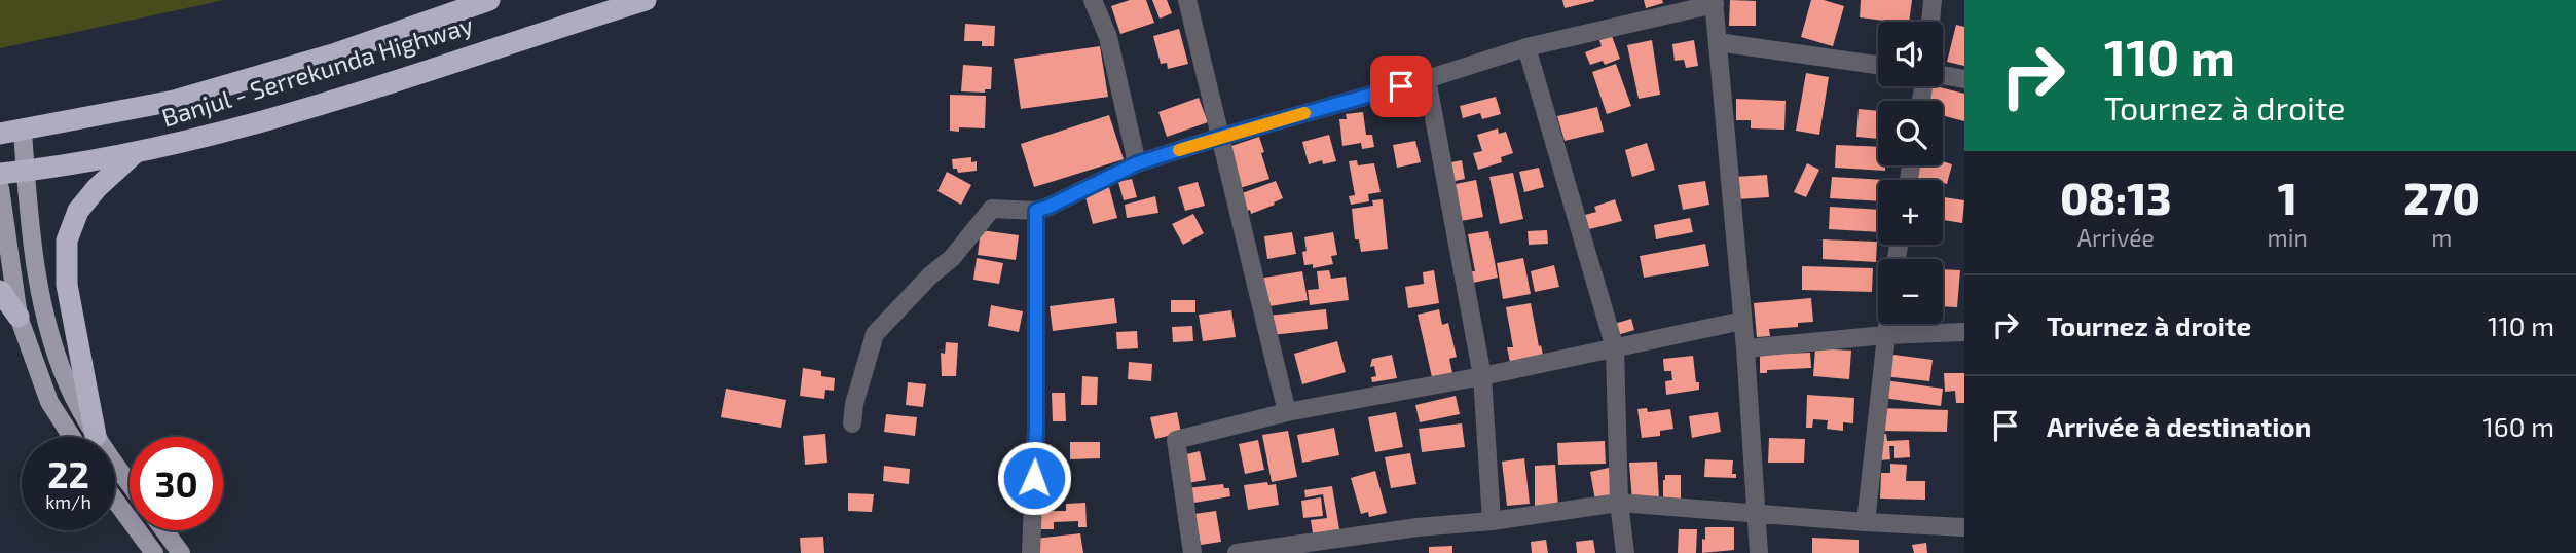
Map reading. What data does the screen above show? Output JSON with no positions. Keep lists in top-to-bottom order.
{
  "streets": {
    "highway": ["Banjul - Serrekunda Highway"]
  },
  "page": {
    "turn": ["110 m", "Tournez à droite"],
    "map_buttons": ["+", "−"],
    "eta": [
      "08:13",
      "Arrivée",
      "1",
      "min",
      "270",
      "m"
    ],
    "list": [
      {
        "name": "Tournez à droite",
        "value": "110 m"
      },
      {
        "name": "Arrivée à destination",
        "value": "160 m"
      }
    ],
    "speed": "22 km/h",
    "limit": "30"
  }
}
